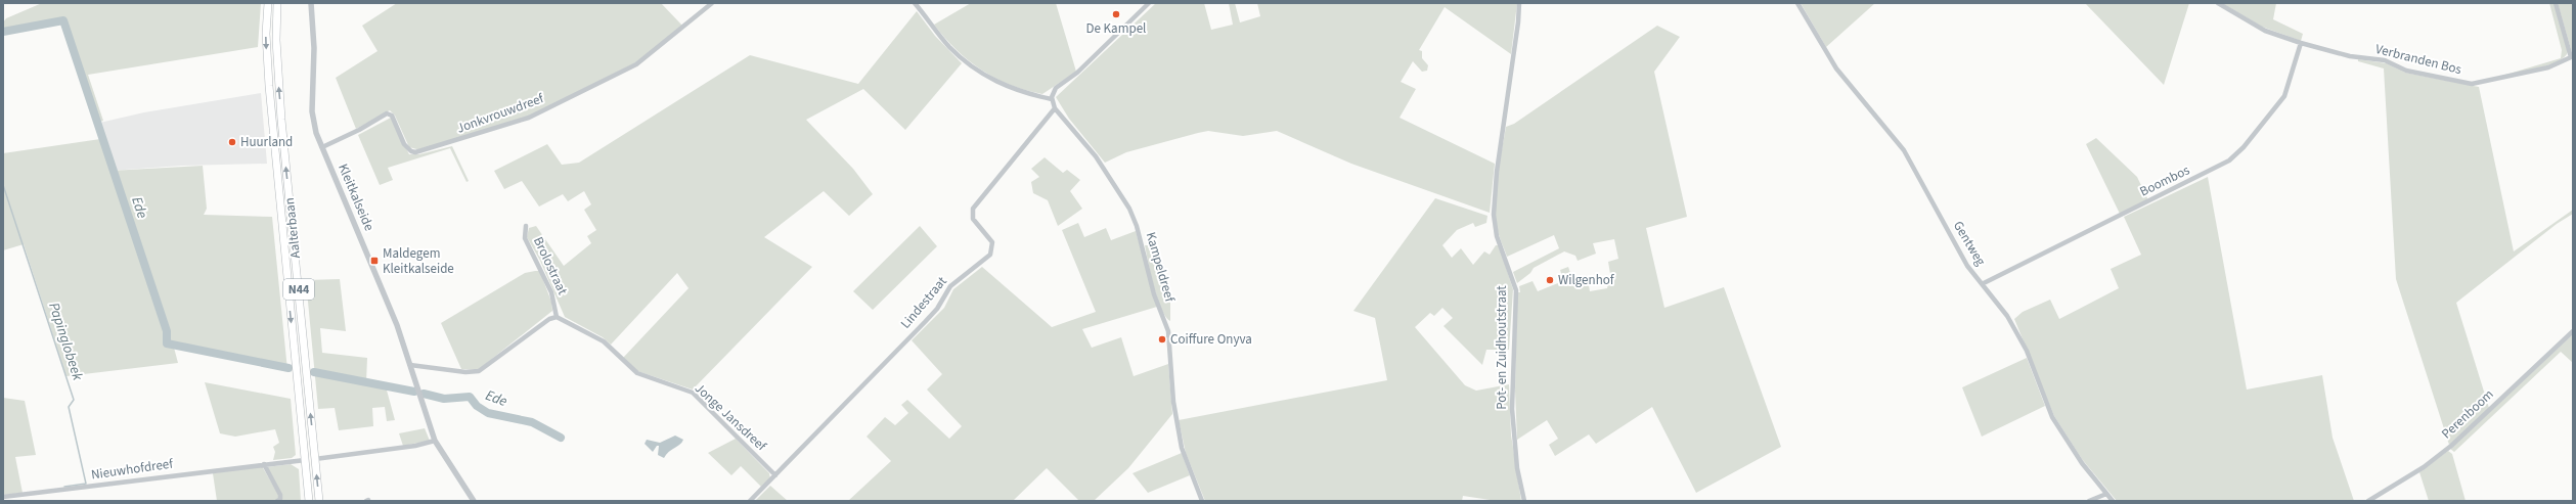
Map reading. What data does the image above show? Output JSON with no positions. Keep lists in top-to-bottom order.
{
  "streets": {
    "highway": ["Aalterbaan", "N44"],
    "street": [
      "Verbranden Bos",
      "Jonkvrouwdreef",
      "Boombos",
      "Kleitkalseide",
      "Gentweg",
      "Brolostraat",
      "Kampeldreef",
      "Lindestraat",
      "Pot- en Zuidhoutstraat",
      "Perenboom",
      "Jonge Jansdreef",
      "Nieuwhofdreef"
    ]
  },
  "crossings": [
    ["Verbranden Bos", "Boombos"],
    ["Jonkvrouwdreef", "Kleitkalseide"],
    ["Boombos", "Gentweg"],
    ["Aalterbaan", "Nieuwhofdreef"],
    ["Brolostraat", "Jonge Jansdreef"],
    ["Kampeldreef", "Lindestraat"],
    ["Lindestraat", "Jonge Jansdreef"]
  ],
  "water": ["Ede", "Papinglobeek"],
  "places": {
    "other": [
      "De Kampel",
      "Huurland",
      "Wilgenhof",
      "Coiffure Onyva"
    ],
    "transit": ["Maldegem Kleitkalseide"]
  }
}
